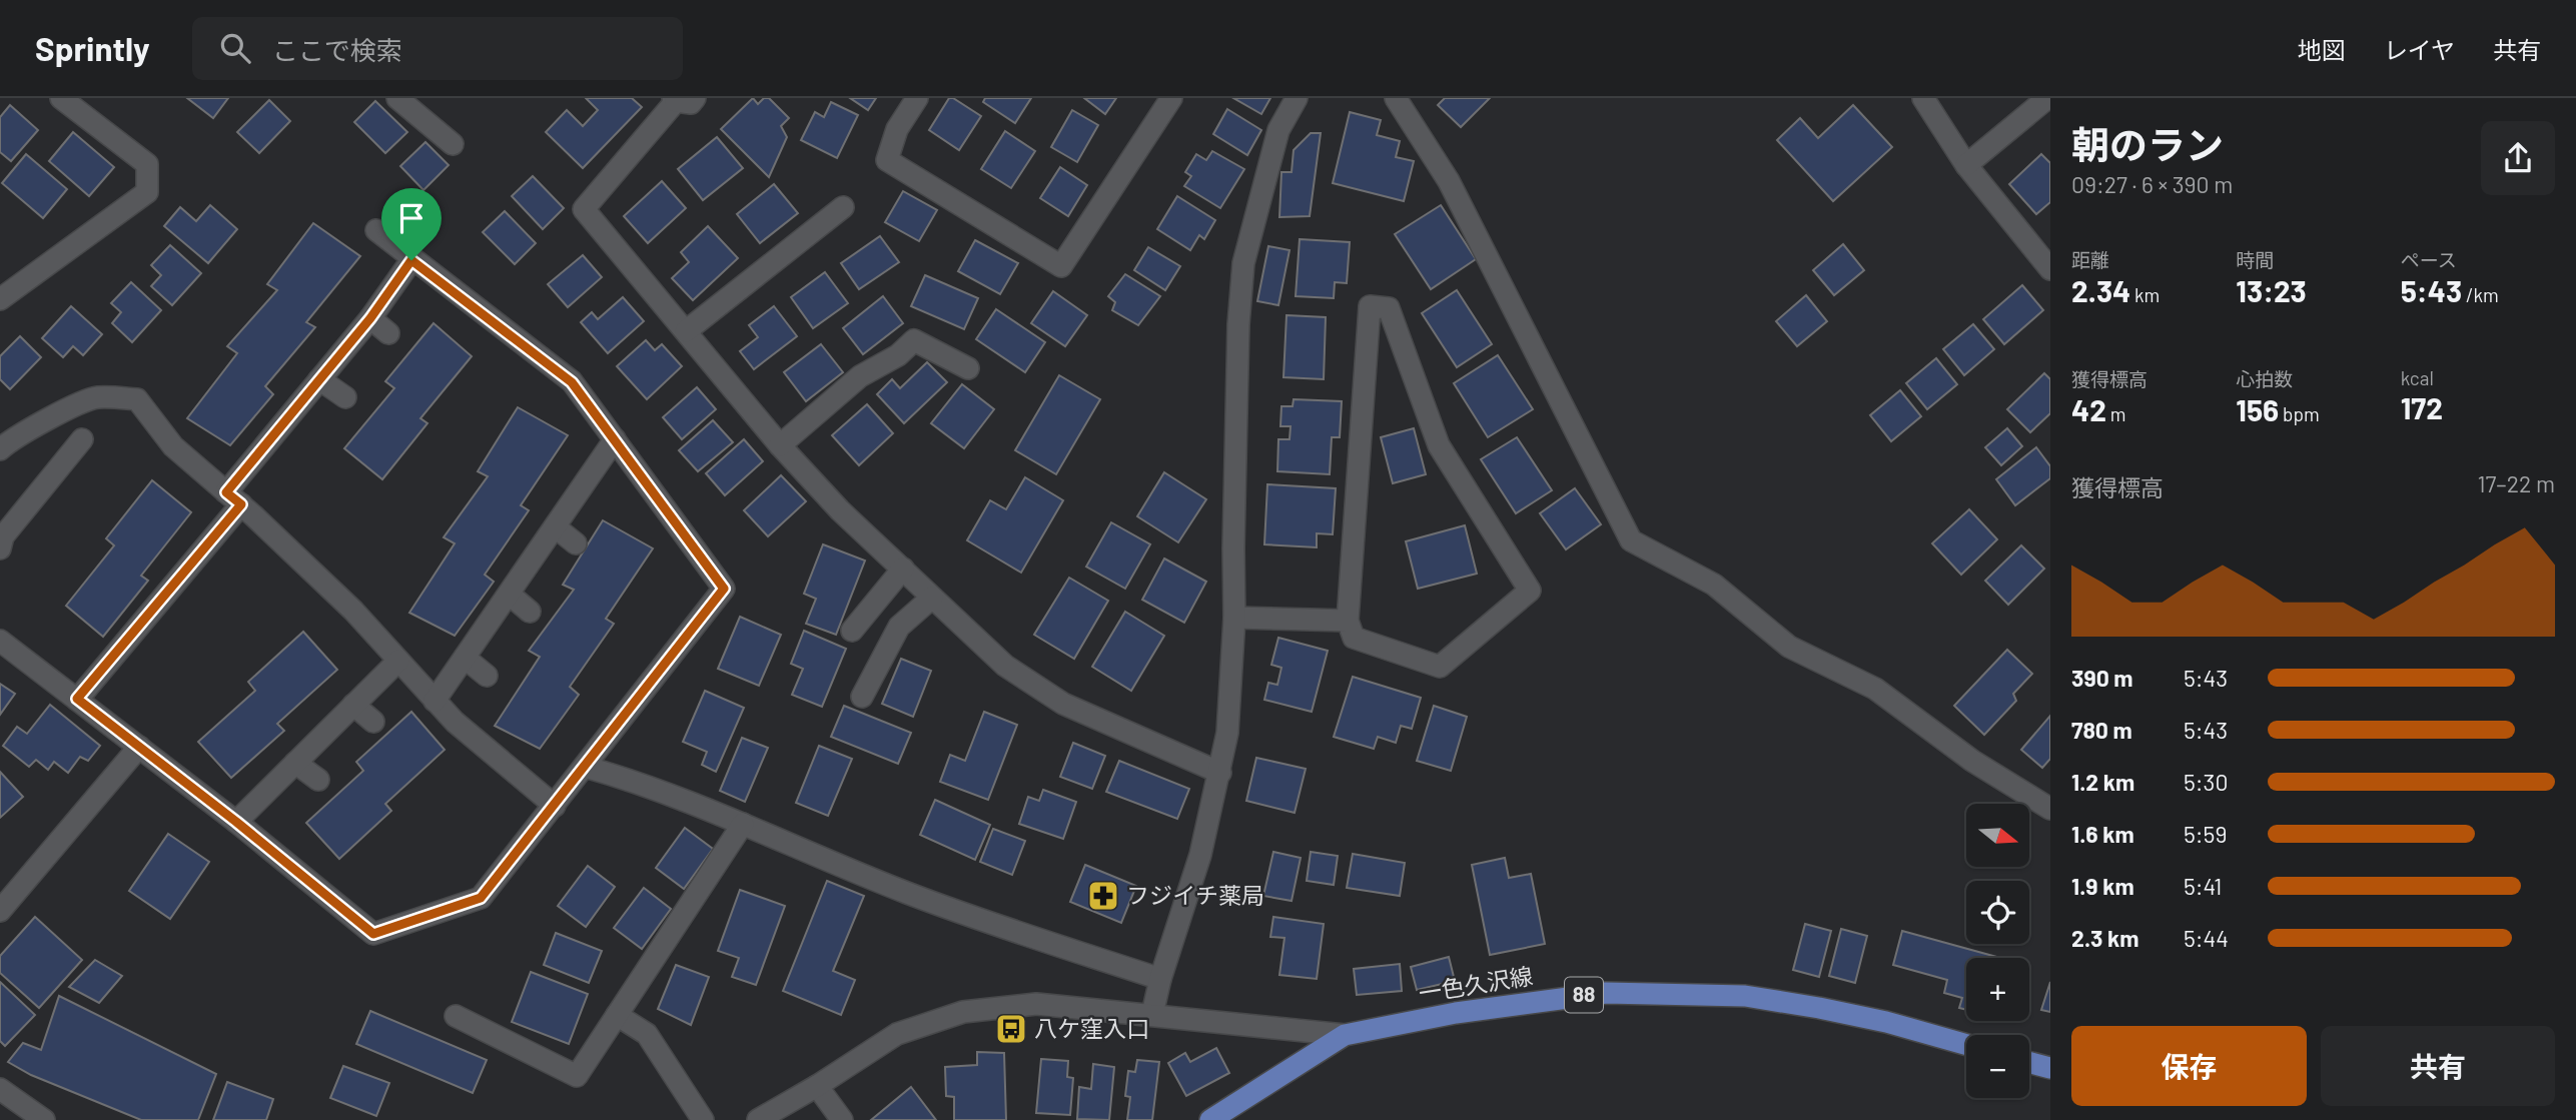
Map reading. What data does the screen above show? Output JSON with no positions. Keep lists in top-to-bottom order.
{
  "streets": {
    "main road": ["一色久沢線", "88"]
  },
  "places": {
    "pharmacy": ["フジイチ薬局"],
    "bus stop": ["八ケ窪入口"]
  },
  "north": "right",
  "page": {
    "header": "Sprintly",
    "search": "ここで検索",
    "nav": ["地図", "レイヤ", "共有"],
    "heading": ["朝のラン", "09:27 · 6 × 390 m"],
    "stats": [
      ["距離", "2.34 km"],
      ["時間", "13:23"],
      ["ペース", "5:43 /km"],
      ["獲得標高", "42 m"],
      ["心拍数", "156 bpm"],
      ["kcal", "172"]
    ],
    "chart": ["獲得標高", "17–22 m"],
    "list": [
      {
        "name": "390 m",
        "note": "5:43"
      },
      {
        "name": "780 m",
        "note": "5:43"
      },
      {
        "name": "1.2 km",
        "note": "5:30"
      },
      {
        "name": "1.6 km",
        "note": "5:59"
      },
      {
        "name": "1.9 km",
        "note": "5:41"
      },
      {
        "name": "2.3 km",
        "note": "5:44"
      }
    ],
    "map_buttons": ["+", "−"],
    "buttons": ["保存", "共有"]
  }
}
